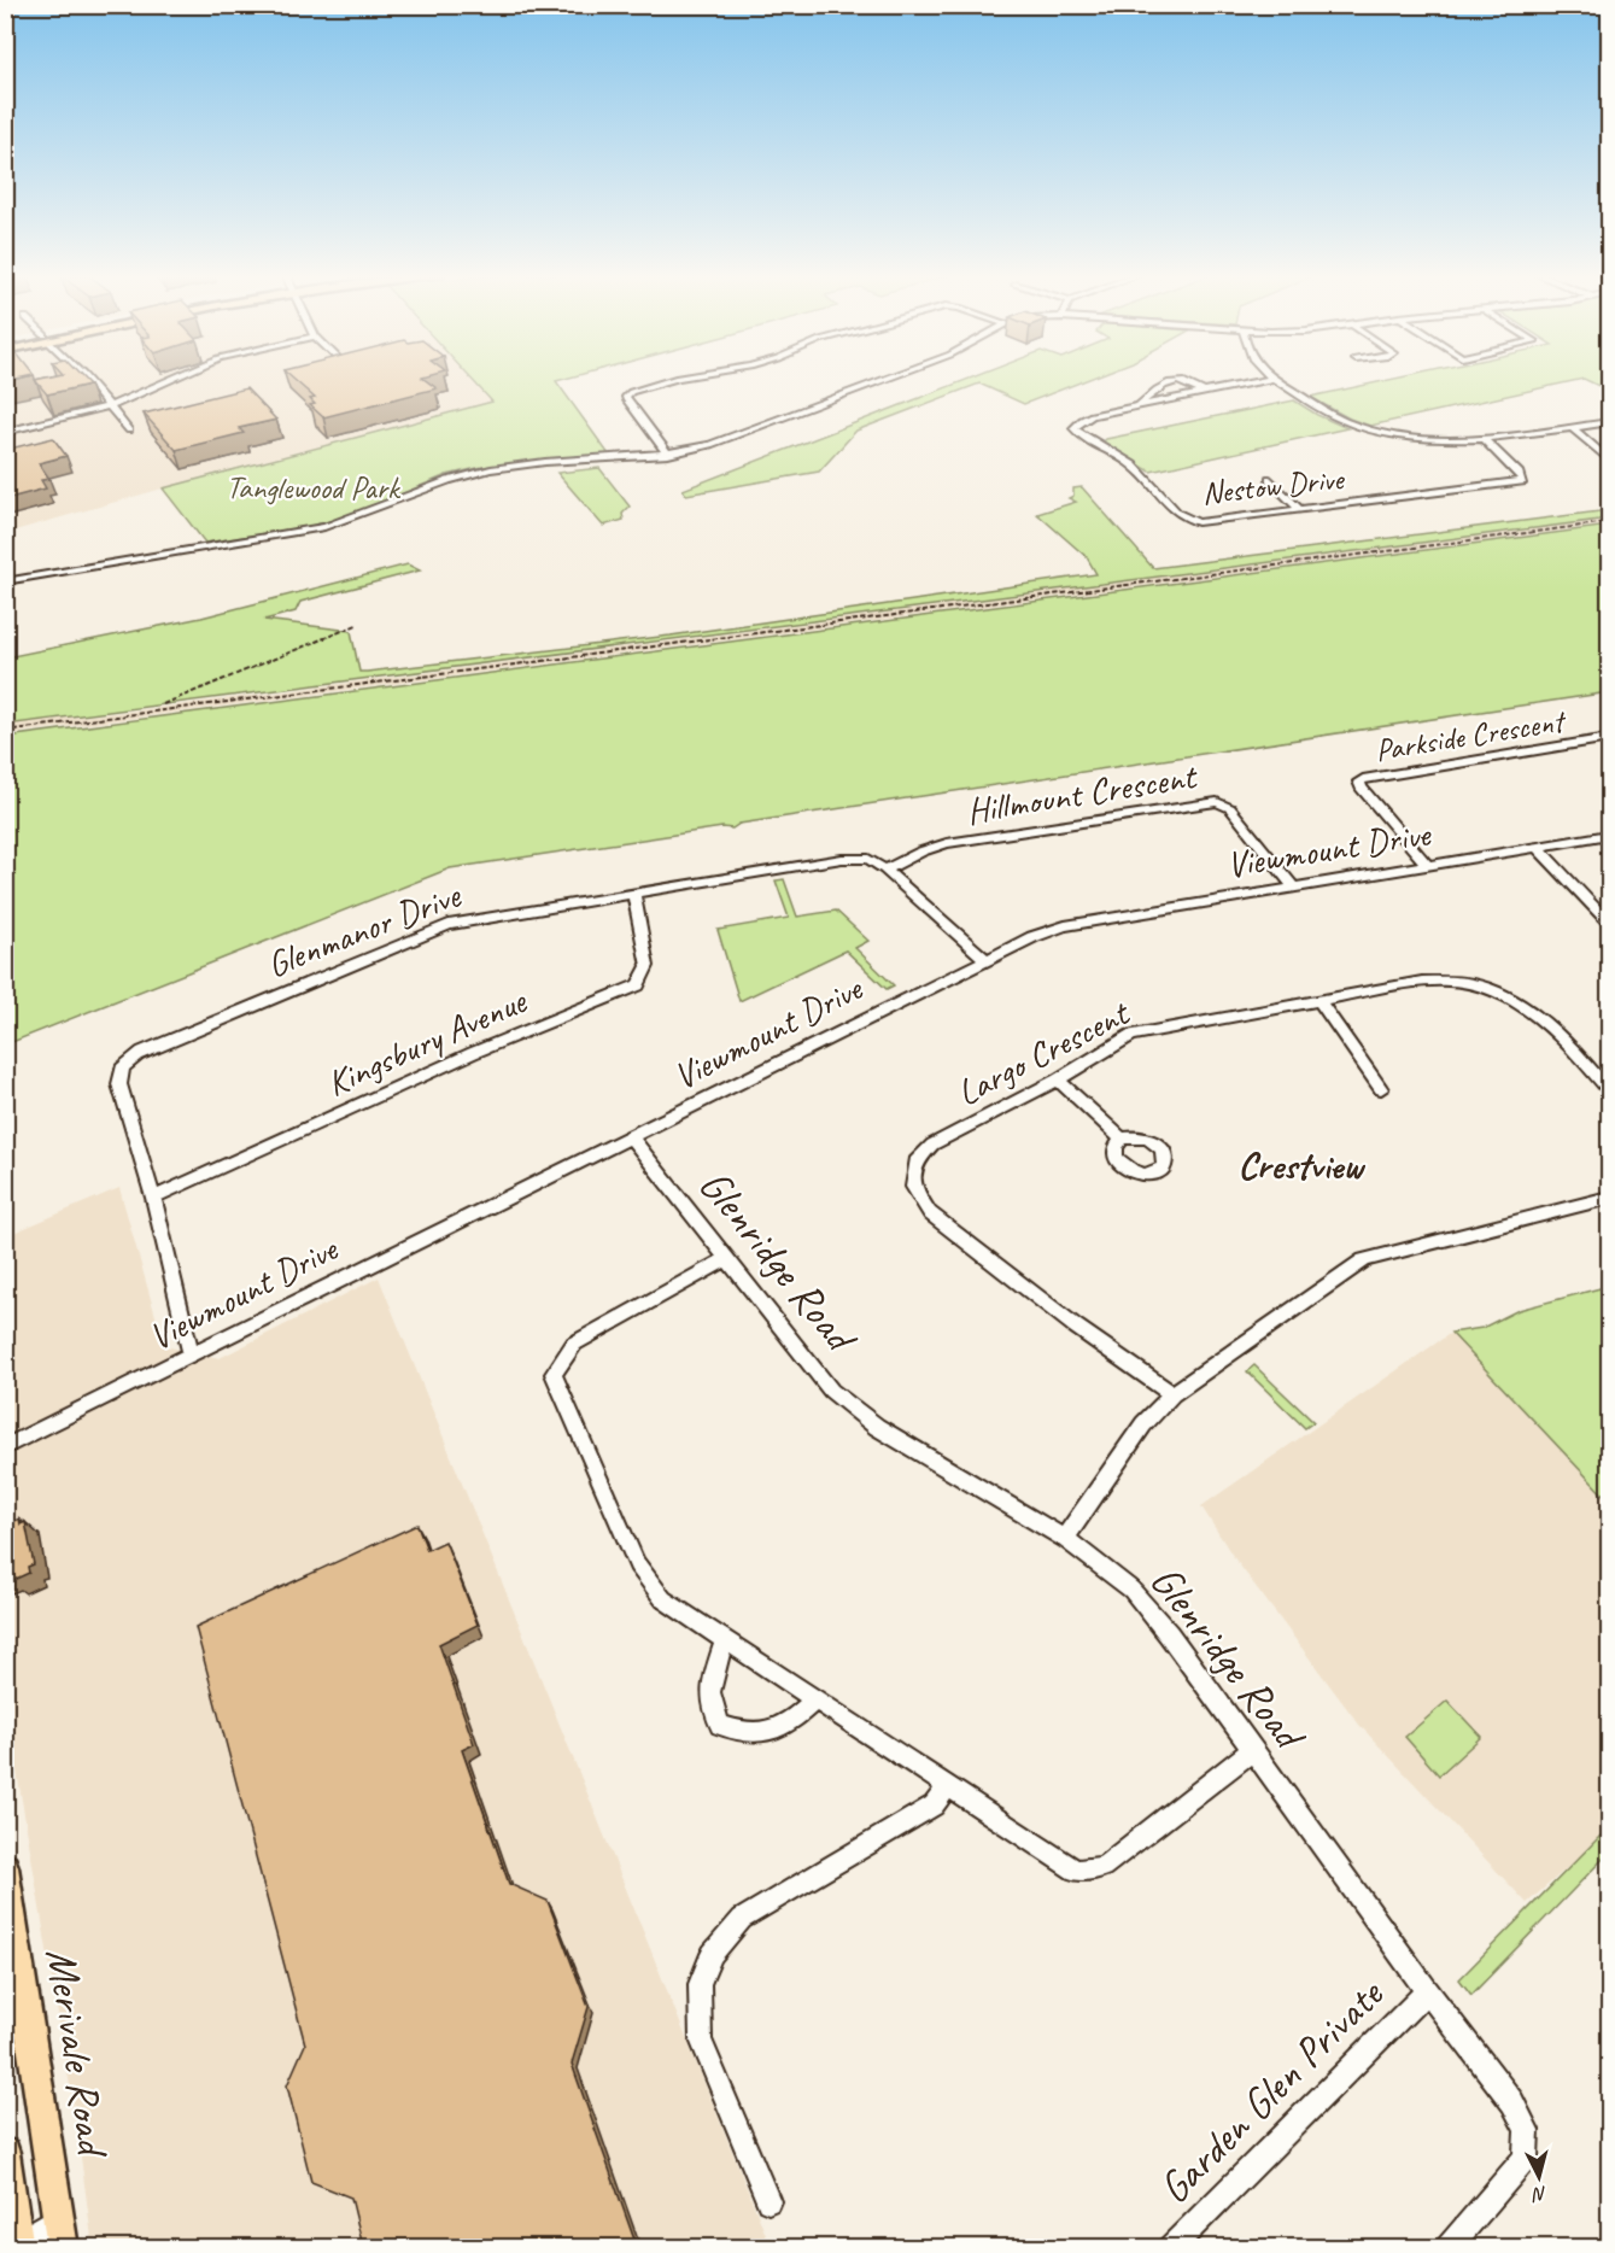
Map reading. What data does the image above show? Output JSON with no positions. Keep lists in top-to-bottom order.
{
  "streets": {
    "main road": ["Merivale Road"],
    "street": [
      "Nestow Drive",
      "Parkside Crescent",
      "Hillmount Crescent",
      "Viewmount Drive",
      "Glenmanor Drive",
      "Kingsbury Avenue",
      "Largo Crescent",
      "Glenridge Road",
      "Garden Glen Private"
    ]
  },
  "crossings": [
    ["Parkside Crescent", "Viewmount Drive"],
    ["Hillmount Crescent", "Viewmount Drive"],
    ["Hillmount Crescent", "Glenmanor Drive"],
    ["Viewmount Drive", "Glenmanor Drive"],
    ["Viewmount Drive", "Glenridge Road"],
    ["Glenmanor Drive", "Kingsbury Avenue"],
    ["Glenridge Road", "Garden Glen Private"]
  ],
  "districts": ["Crestview"],
  "parks": ["Tanglewood Park"],
  "north": "bottom"
}
